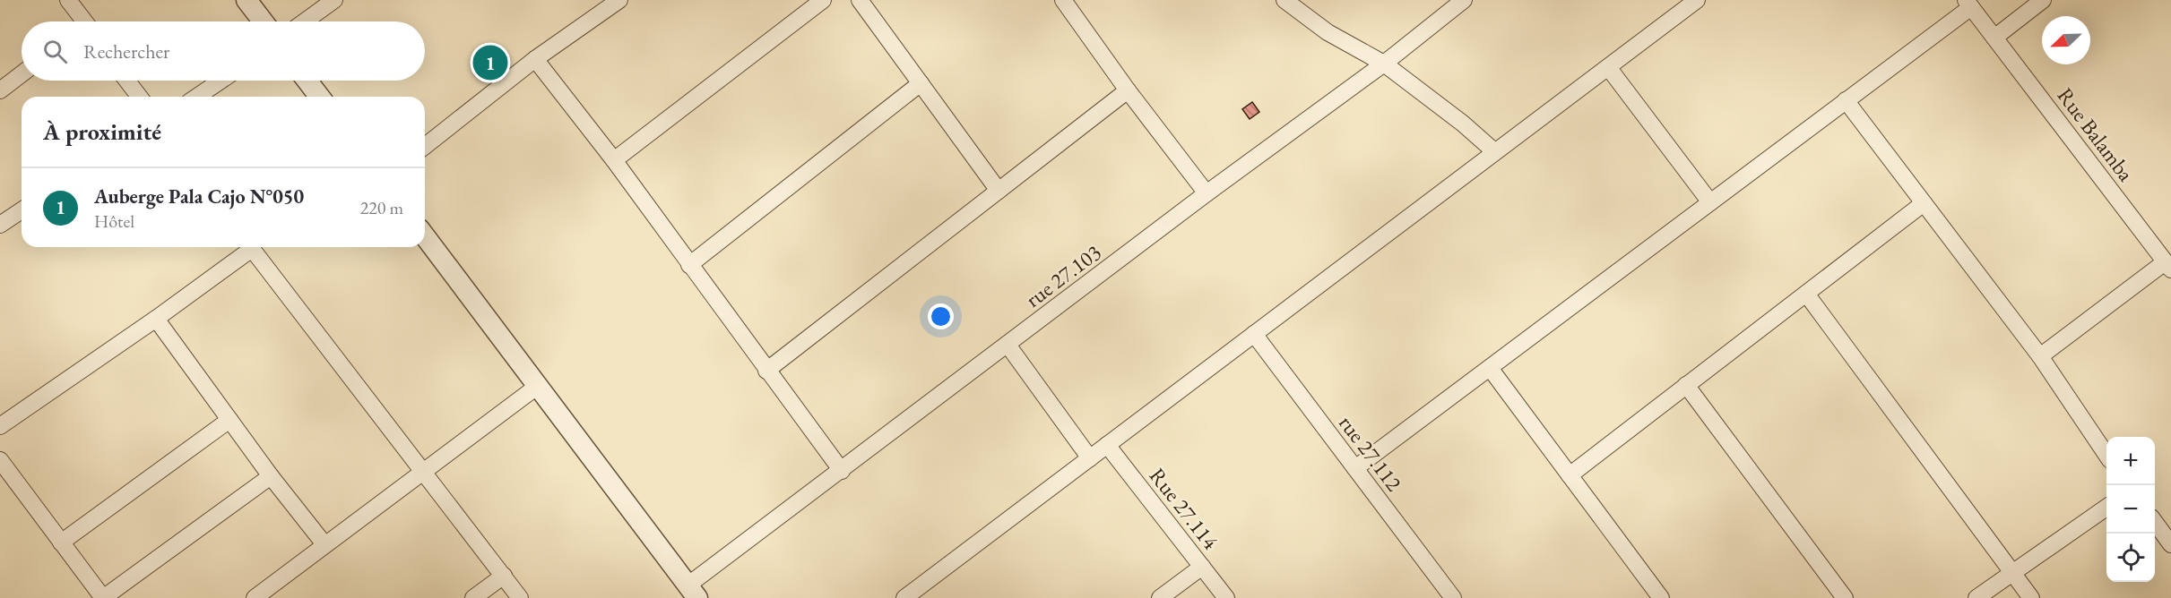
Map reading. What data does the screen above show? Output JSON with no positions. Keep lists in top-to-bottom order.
{
  "streets": {
    "street": [
      "Rue Balamba",
      "rue 27.103",
      "rue 27.112",
      "Rue 27.114"
    ]
  },
  "north": "bottom left",
  "page": {
    "search": "Rechercher",
    "pins": "1",
    "heading": "À proximité",
    "list": [
      {
        "mark": "1",
        "name": "Auberge Pala Cajo N°050",
        "note": "Hôtel",
        "value": "220 m"
      }
    ],
    "map_buttons": ["+", "−"]
  }
}
